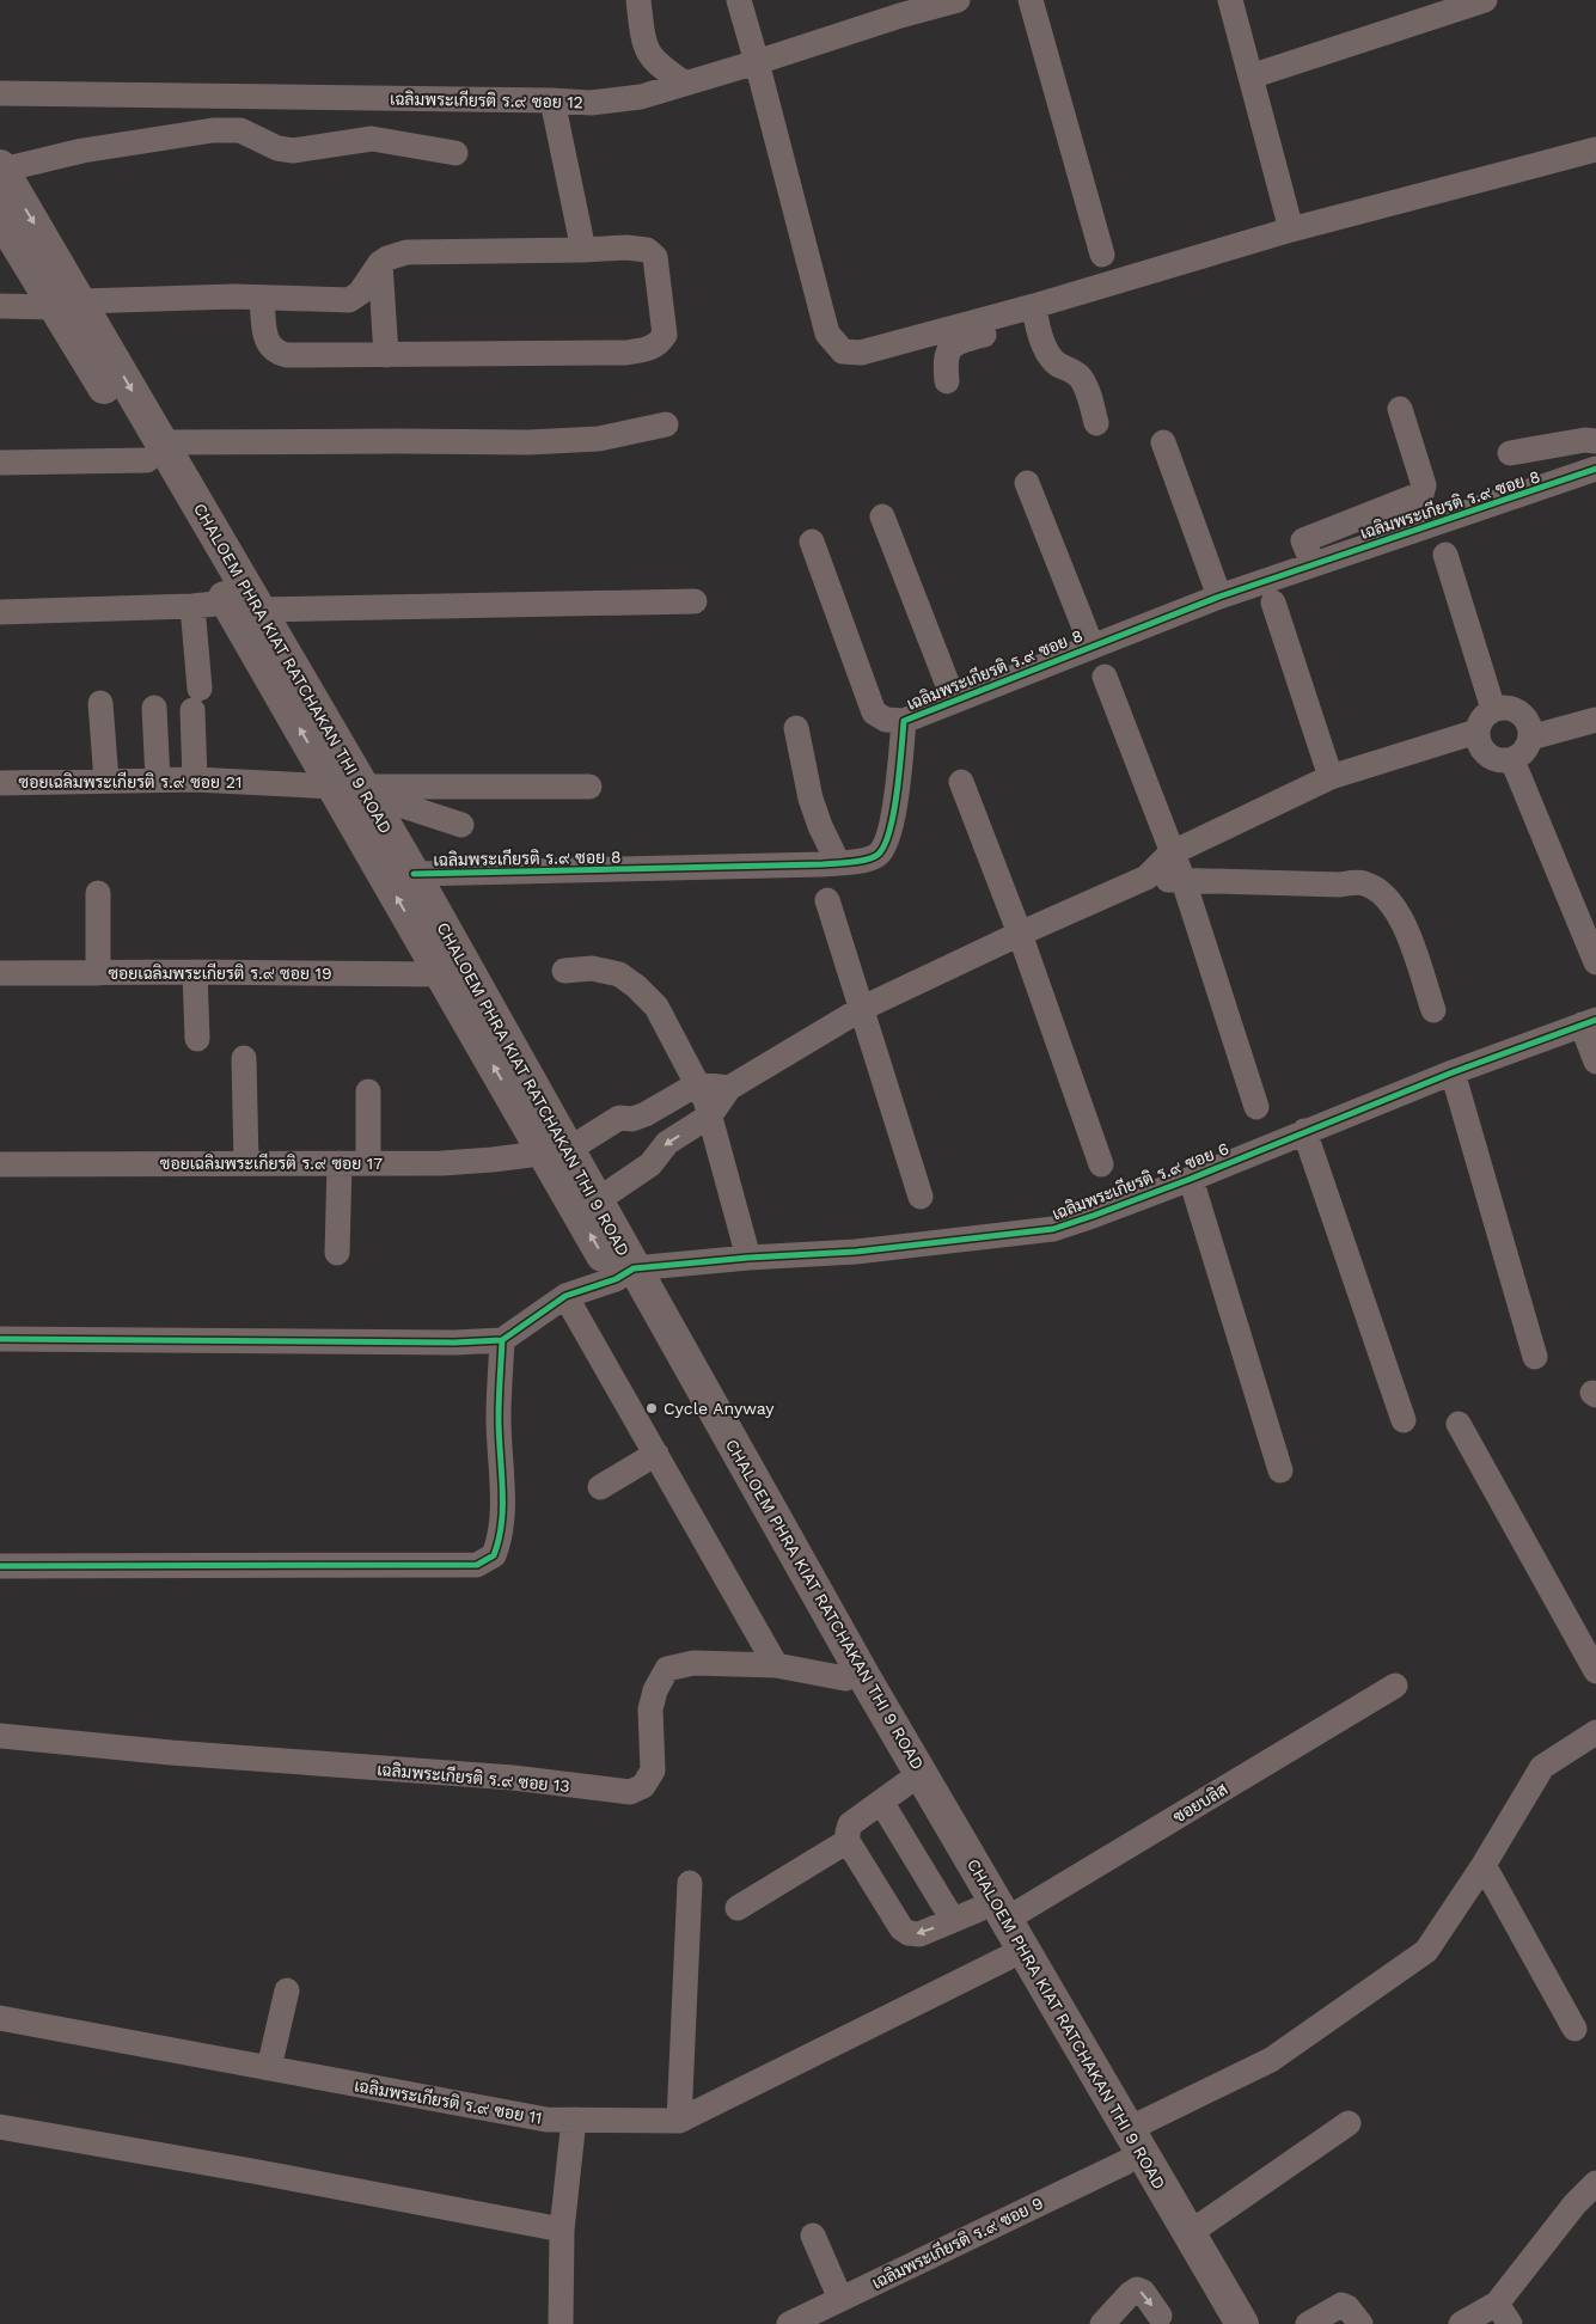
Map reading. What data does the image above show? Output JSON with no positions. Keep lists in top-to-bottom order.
{
  "streets": {
    "main road": ["CHALOEM PHRA KIAT RATCHAKAN THI 9 ROAD"],
    "street": [
      "เฉลิมพระเกียรติ ร.๙ ซอย 12",
      "เฉลิมพระเกียรติ ร.๙ ซอย 8",
      "ซอยเฉลิมพระเกียรติ ร.๙ ซอย 21",
      "ซอยเฉลิมพระเกียรติ ร.๙ ซอย 19",
      "ซอยเฉลิมพระเกียรติ ร.๙ ซอย 17",
      "เฉลิมพระเกียรติ ร.๙ ซอย 6",
      "เฉลิมพระเกียรติ ร.๙ ซอย 13",
      "ซอยบลิส",
      "เฉลิมพระเกียรติ ร.๙ ซอย 11",
      "เฉลิมพระเกียรติ ร.๙ ซอย 9"
    ]
  },
  "crossings": [
    ["เฉลิมพระเกียรติ ร.๙ ซอย 8", "CHALOEM PHRA KIAT RATCHAKAN THI 9 ROAD"],
    ["CHALOEM PHRA KIAT RATCHAKAN THI 9 ROAD", "ซอยเฉลิมพระเกียรติ ร.๙ ซอย 21"],
    ["CHALOEM PHRA KIAT RATCHAKAN THI 9 ROAD", "ซอยเฉลิมพระเกียรติ ร.๙ ซอย 19"],
    ["CHALOEM PHRA KIAT RATCHAKAN THI 9 ROAD", "ซอยเฉลิมพระเกียรติ ร.๙ ซอย 17"],
    ["CHALOEM PHRA KIAT RATCHAKAN THI 9 ROAD", "เฉลิมพระเกียรติ ร.๙ ซอย 6"],
    ["CHALOEM PHRA KIAT RATCHAKAN THI 9 ROAD", "เฉลิมพระเกียรติ ร.๙ ซอย 13"],
    ["CHALOEM PHRA KIAT RATCHAKAN THI 9 ROAD", "ซอยบลิส"],
    ["CHALOEM PHRA KIAT RATCHAKAN THI 9 ROAD", "เฉลิมพระเกียรติ ร.๙ ซอย 11"],
    ["CHALOEM PHRA KIAT RATCHAKAN THI 9 ROAD", "เฉลิมพระเกียรติ ร.๙ ซอย 9"]
  ],
  "places": ["Cycle Anyway"]
}
